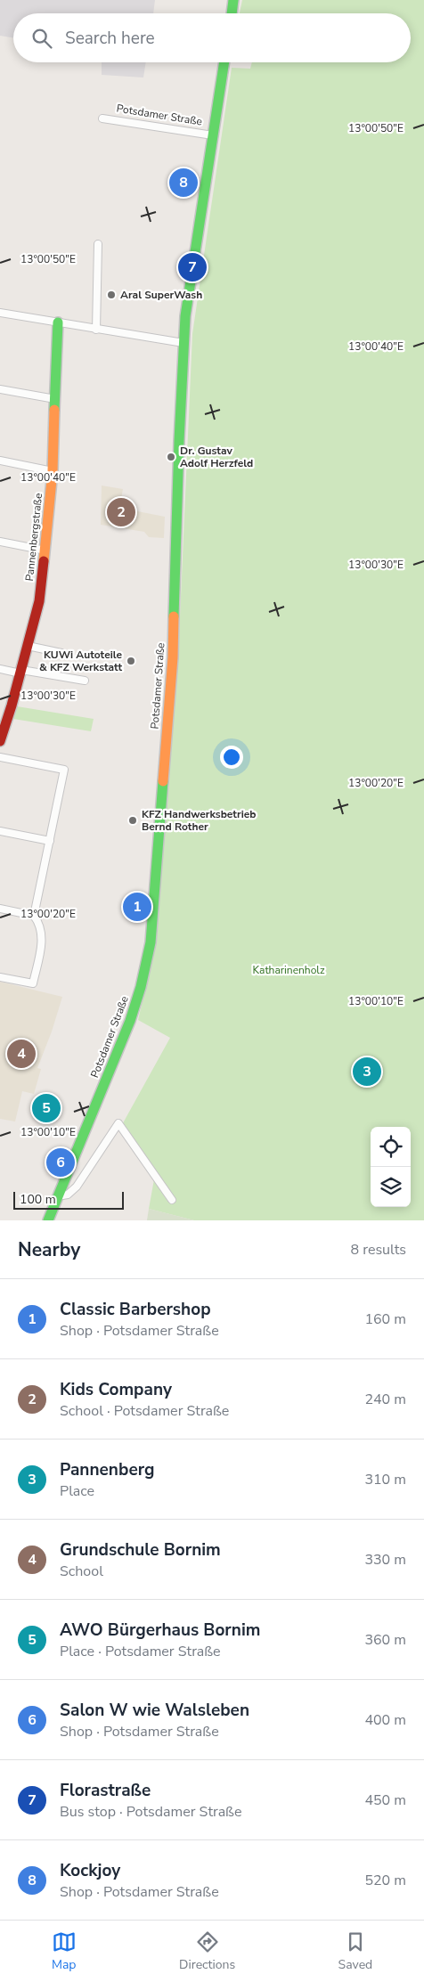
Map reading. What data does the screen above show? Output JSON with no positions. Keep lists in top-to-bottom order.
{
  "streets": {
    "main road": ["Potsdamer Straße", "Pannenbergstraße"]
  },
  "parks": ["Katharinenholz"],
  "places": [
    "Aral SuperWash",
    "Dr. Gustav Adolf Herzfeld",
    "KUWi Autoteile & KFZ Werkstatt",
    "KFZ Handwerksbetrieb Bernd Rother"
  ],
  "scale_bar": "100 m",
  "page": {
    "search": "Search here",
    "pins": [
      "8",
      "7",
      "2",
      "1",
      "4",
      "3",
      "5",
      "6"
    ],
    "scale": "100 m",
    "heading": ["Nearby", "8 results"],
    "list": [
      {
        "mark": "1",
        "name": "Classic Barbershop",
        "note": "Shop · Potsdamer Straße",
        "value": "160 m"
      },
      {
        "mark": "2",
        "name": "Kids Company",
        "note": "School · Potsdamer Straße",
        "value": "240 m"
      },
      {
        "mark": "3",
        "name": "Pannenberg",
        "note": "Place",
        "value": "310 m"
      },
      {
        "mark": "4",
        "name": "Grundschule Bornim",
        "note": "School",
        "value": "330 m"
      },
      {
        "mark": "5",
        "name": "AWO Bürgerhaus Bornim",
        "note": "Place · Potsdamer Straße",
        "value": "360 m"
      },
      {
        "mark": "6",
        "name": "Salon W wie Walsleben",
        "note": "Shop · Potsdamer Straße",
        "value": "400 m"
      },
      {
        "mark": "7",
        "name": "Florastraße",
        "note": "Bus stop · Potsdamer Straße",
        "value": "450 m"
      },
      {
        "mark": "8",
        "name": "Kockjoy",
        "note": "Shop · Potsdamer Straße",
        "value": "520 m"
      }
    ],
    "nav": ["Map", "Directions", "Saved"]
  },
  "coordinates": [
    "13°00'50\"E",
    "13°00'40\"E",
    "13°00'30\"E",
    "13°00'20\"E",
    "13°00'10\"E"
  ]
}
